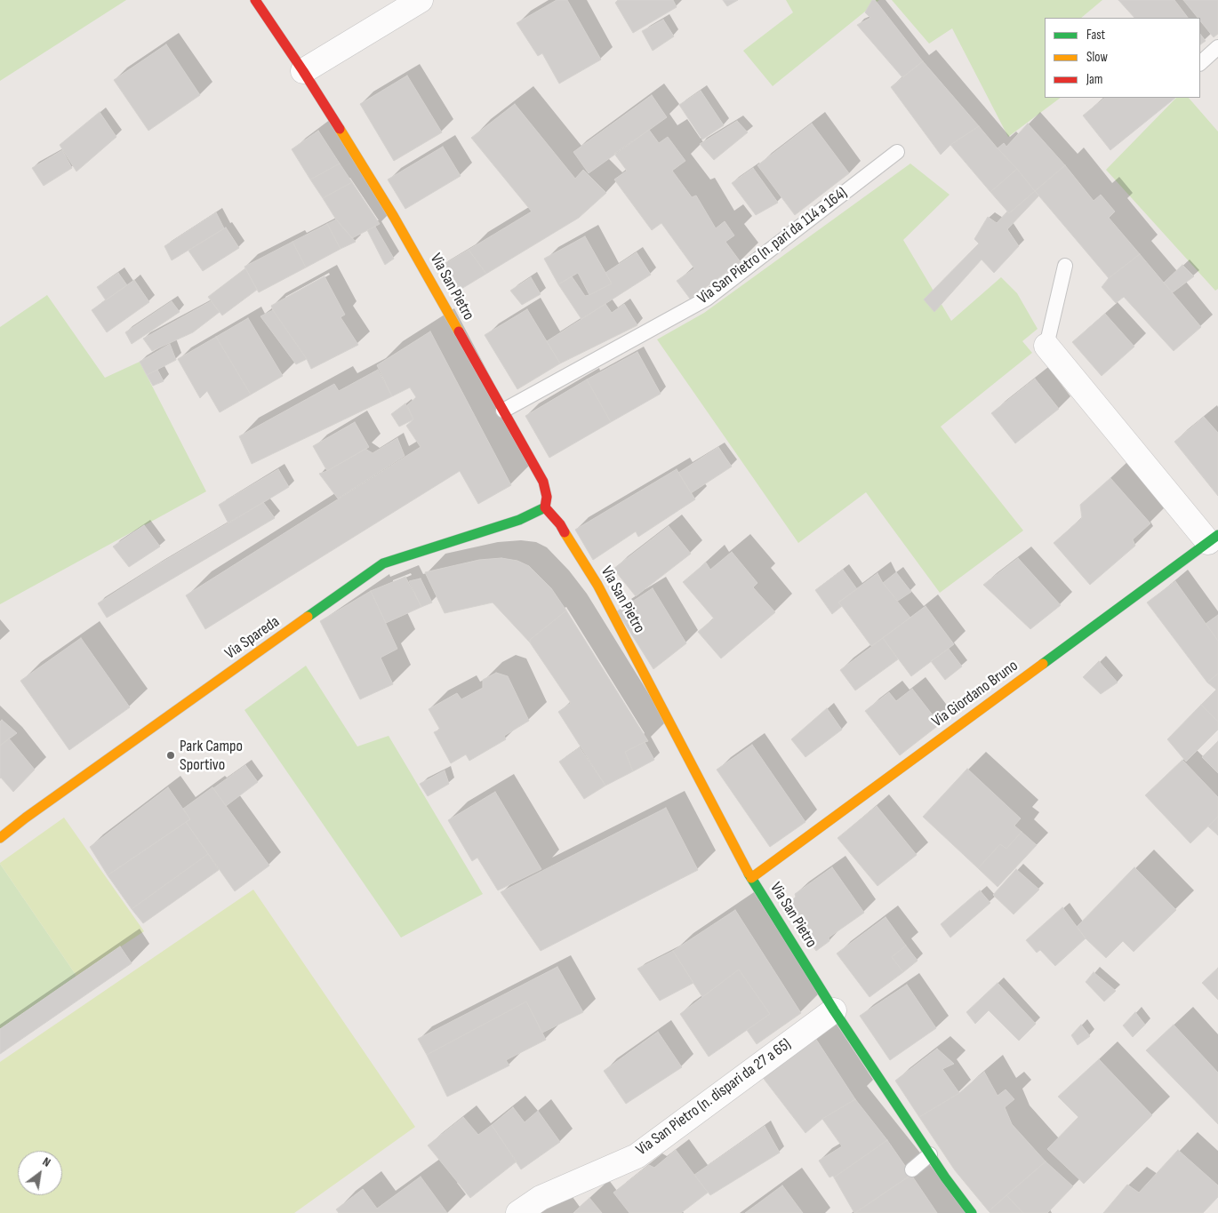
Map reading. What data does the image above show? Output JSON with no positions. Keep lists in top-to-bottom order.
{
  "streets": {
    "street": [
      "Via San Pietro",
      "Via Spareda",
      "Via Giordano Bruno",
      "Via San Pietro (n. dispari da 27 a 65)"
    ],
    "lane": ["Via San Pietro (n. pari da 114 a 164)"]
  },
  "crossings": [
    ["Via San Pietro (n. pari da 114 a 164)", "Via San Pietro"],
    ["Via San Pietro", "Via Spareda"],
    ["Via San Pietro", "Via Giordano Bruno"],
    ["Via San Pietro", "Via San Pietro (n. dispari da 27 a 65)"]
  ],
  "places": ["Park Campo Sportivo"],
  "legend": ["Fast", "Slow", "Jam"],
  "north": "top right"
}
